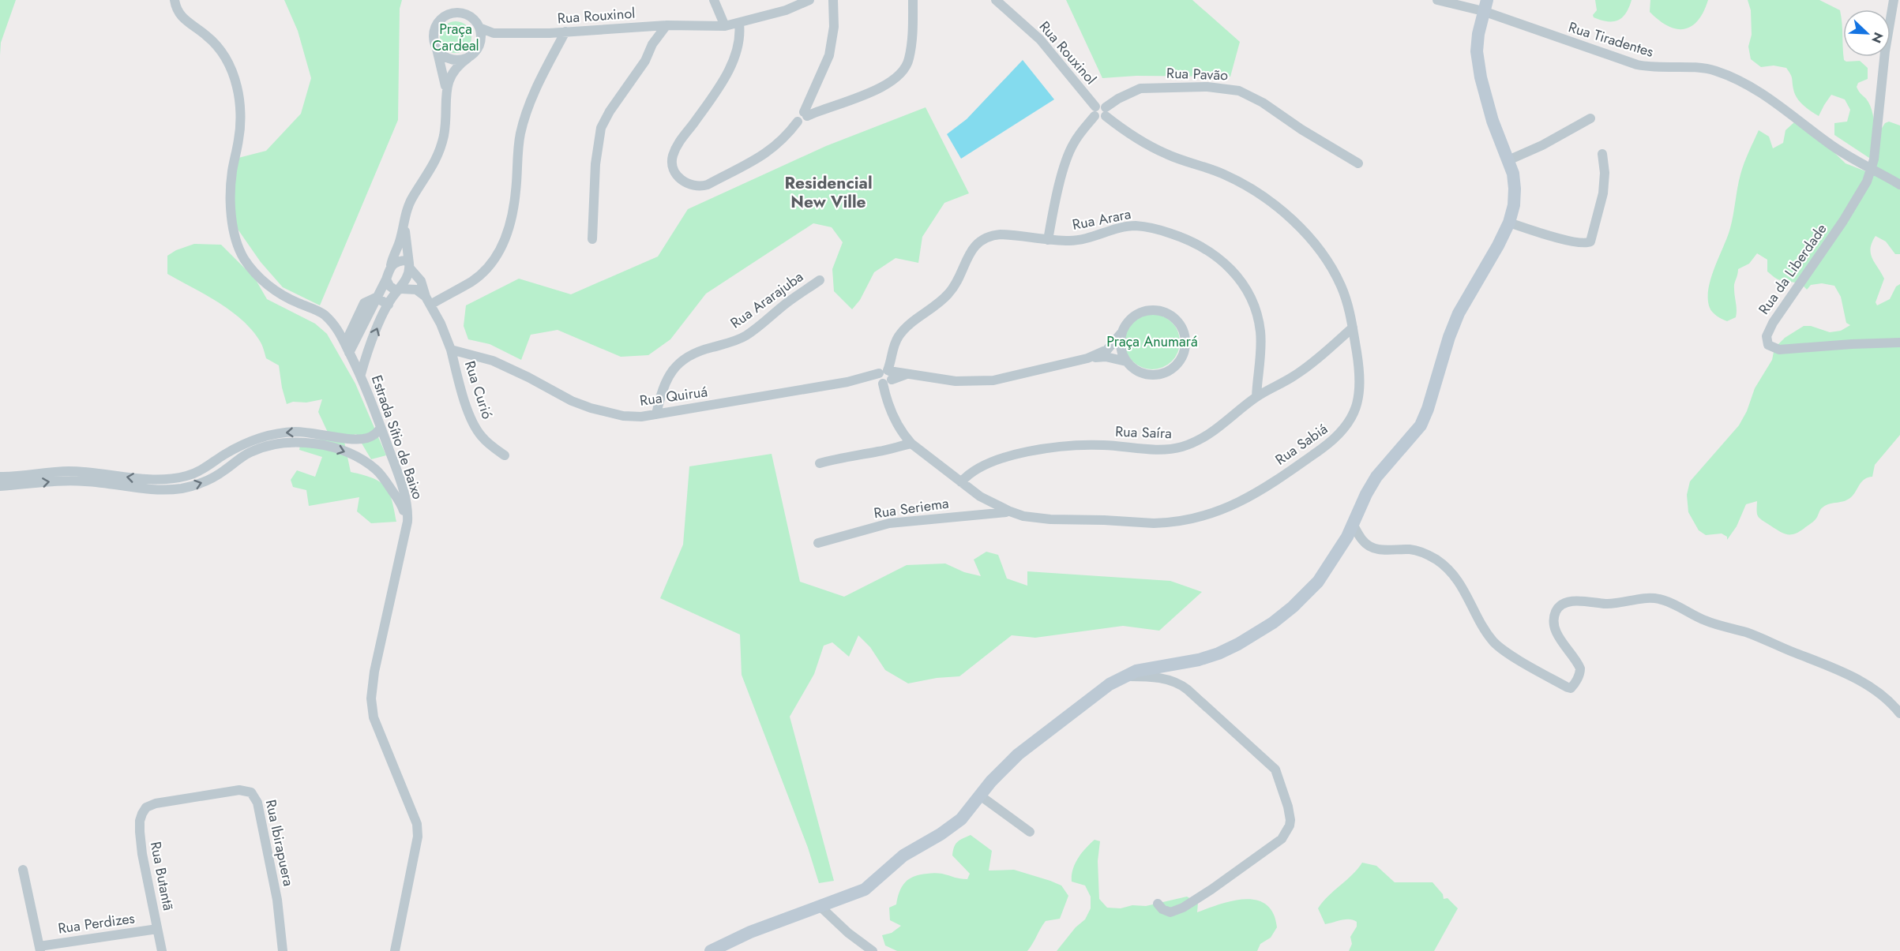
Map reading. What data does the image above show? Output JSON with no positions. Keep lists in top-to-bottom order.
{
  "streets": {
    "street": [
      "Rua Rouxinol",
      "Rua Tiradentes",
      "Rua Pavão",
      "Rua Arara",
      "Rua da Liberdade",
      "Rua Ararajuba",
      "Rua Curió",
      "Rua Quiruá",
      "Rua Saíra",
      "Estrada Sítio de Baixo",
      "Rua Sabiá",
      "Rua Seriema",
      "Rua Ibirapuera",
      "Rua Butantã",
      "Rua Perdizes"
    ]
  },
  "crossings": [
    ["Rua Rouxinol", "Rua Pavão"],
    ["Rua Rouxinol", "Rua Sabiá"],
    ["Rua Tiradentes", "Rua da Liberdade"],
    ["Rua Pavão", "Rua Arara"],
    ["Rua Pavão", "Rua Sabiá"],
    ["Rua Arara", "Rua Quiruá"],
    ["Rua Arara", "Rua Saíra"],
    ["Rua Arara", "Rua Sabiá"],
    ["Rua Ararajuba", "Rua Quiruá"],
    ["Rua Curió", "Rua Quiruá"],
    ["Rua Quiruá", "Rua Sabiá"],
    ["Rua Saíra", "Rua Sabiá"],
    ["Rua Sabiá", "Rua Seriema"],
    ["Rua Ibirapuera", "Rua Butantã"],
    ["Rua Butantã", "Rua Perdizes"]
  ],
  "districts": ["Residencial New Ville"],
  "parks": ["Praça Cardeal", "Praça Anumará"],
  "north": "bottom right"
}
